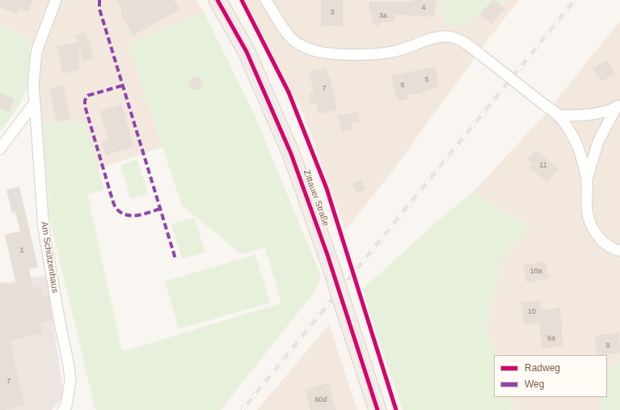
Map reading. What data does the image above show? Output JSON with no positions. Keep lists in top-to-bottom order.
{
  "streets": {
    "main road": ["Zittauer Straße"],
    "street": ["Am Schützenhaus"]
  },
  "house_numbers": [
    "4",
    "3",
    "3a",
    "5",
    "6",
    "7",
    "11",
    "1",
    "10a",
    "10",
    "9a",
    "9",
    "7",
    "80d"
  ],
  "legend": ["Radweg", "Weg"]
}
